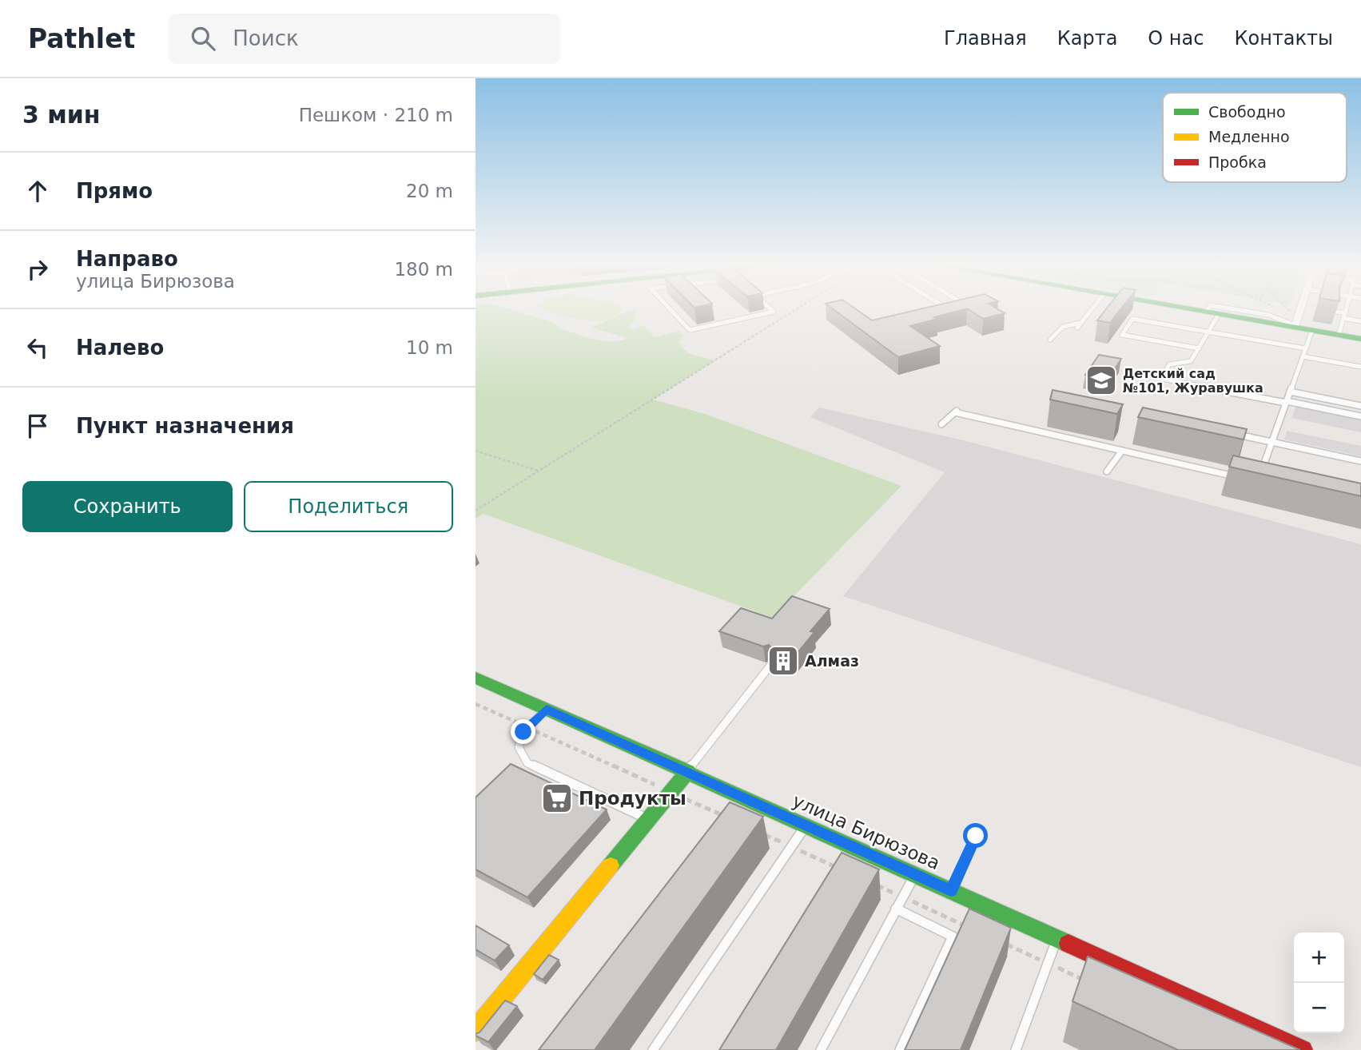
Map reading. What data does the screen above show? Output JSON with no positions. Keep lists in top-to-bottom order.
{
  "streets": {
    "street": ["улица Бирюзова"]
  },
  "places": {
    "school or university": ["Детский сад №101, Журавушка"],
    "building": ["Алмаз"],
    "supermarket": ["Продукты"]
  },
  "legend": ["Свободно", "Медленно", "Пробка"],
  "page": {
    "header": "Pathlet",
    "search": "Поиск",
    "nav": [
      "Главная",
      "Карта",
      "О нас",
      "Контакты"
    ],
    "heading": ["3 мин", "Пешком · 210 m"],
    "list": [
      ["Прямо", "20 m"],
      ["Направо", "улица Бирюзова", "180 m"],
      ["Налево", "10 m"],
      "Пункт назначения"
    ],
    "buttons": ["Сохранить", "Поделиться"],
    "map_buttons": ["+", "−"]
  }
}
